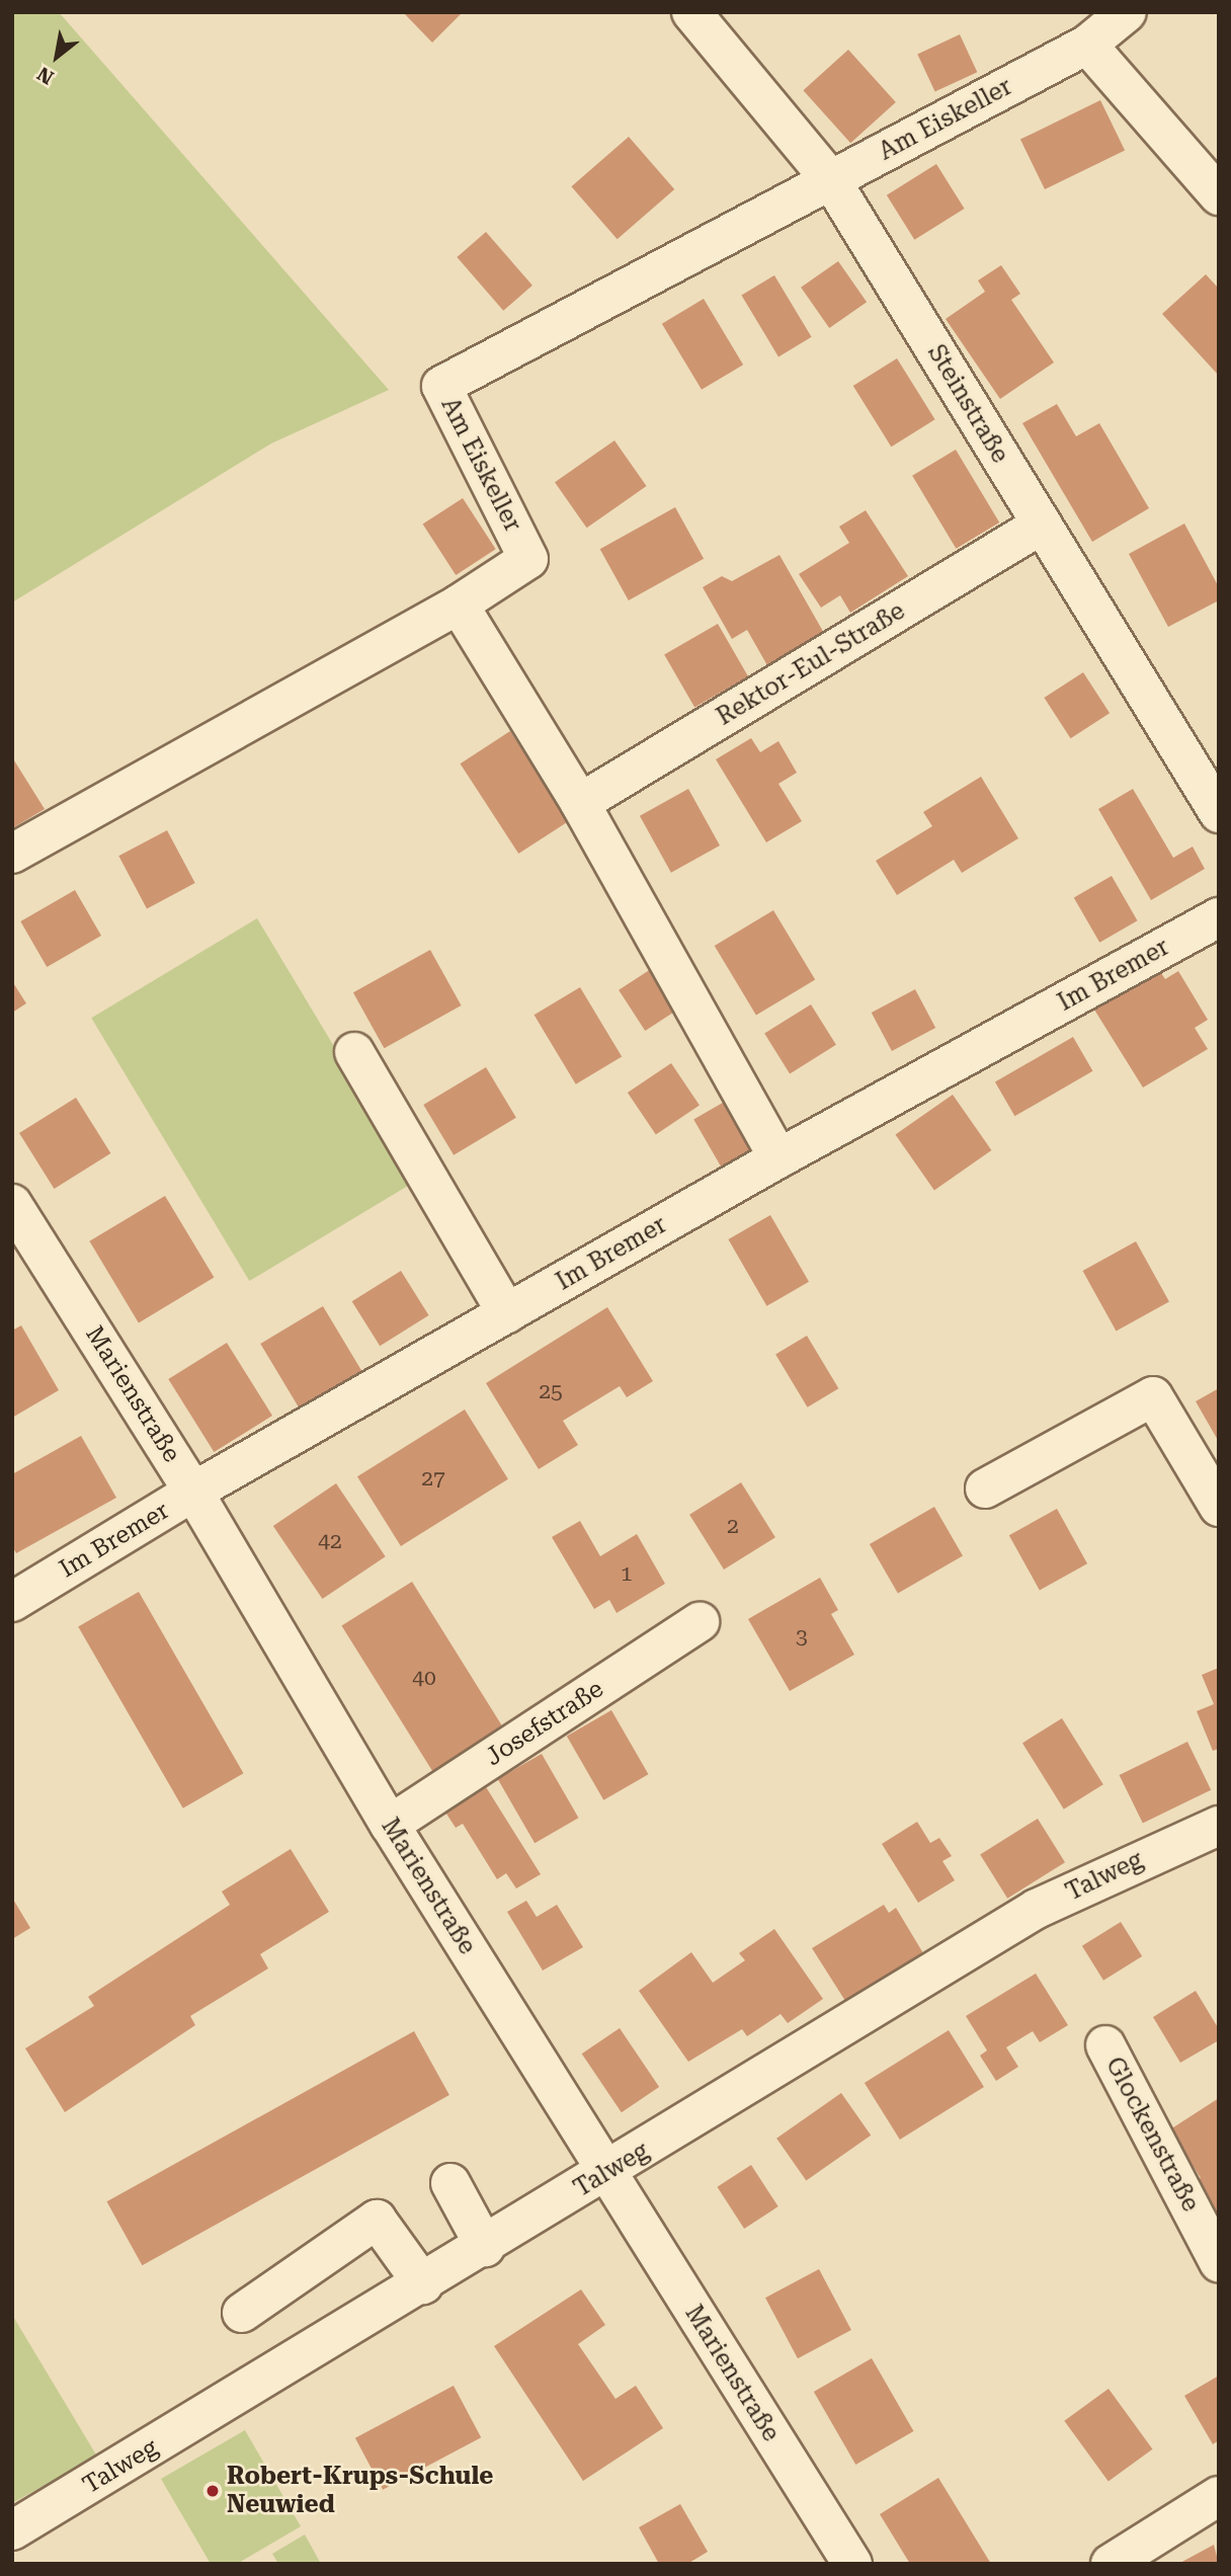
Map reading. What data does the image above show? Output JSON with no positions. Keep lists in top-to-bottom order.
{
  "streets": {
    "street": [
      "Am Eiskeller",
      "Steinstraße",
      "Rektor-Eul-Straße",
      "Im Bremer",
      "Marienstraße",
      "Josefstraße",
      "Talweg",
      "Glockenstraße"
    ]
  },
  "crossings": [
    ["Am Eiskeller", "Steinstraße"],
    ["Steinstraße", "Rektor-Eul-Straße"],
    ["Im Bremer", "Marienstraße"],
    ["Marienstraße", "Josefstraße"],
    ["Marienstraße", "Talweg"]
  ],
  "places": ["Robert-Krups-Schule Neuwied"],
  "house_numbers": [
    "25",
    "27",
    "2",
    "42",
    "1",
    "3",
    "40"
  ],
  "north": "bottom left"
}
